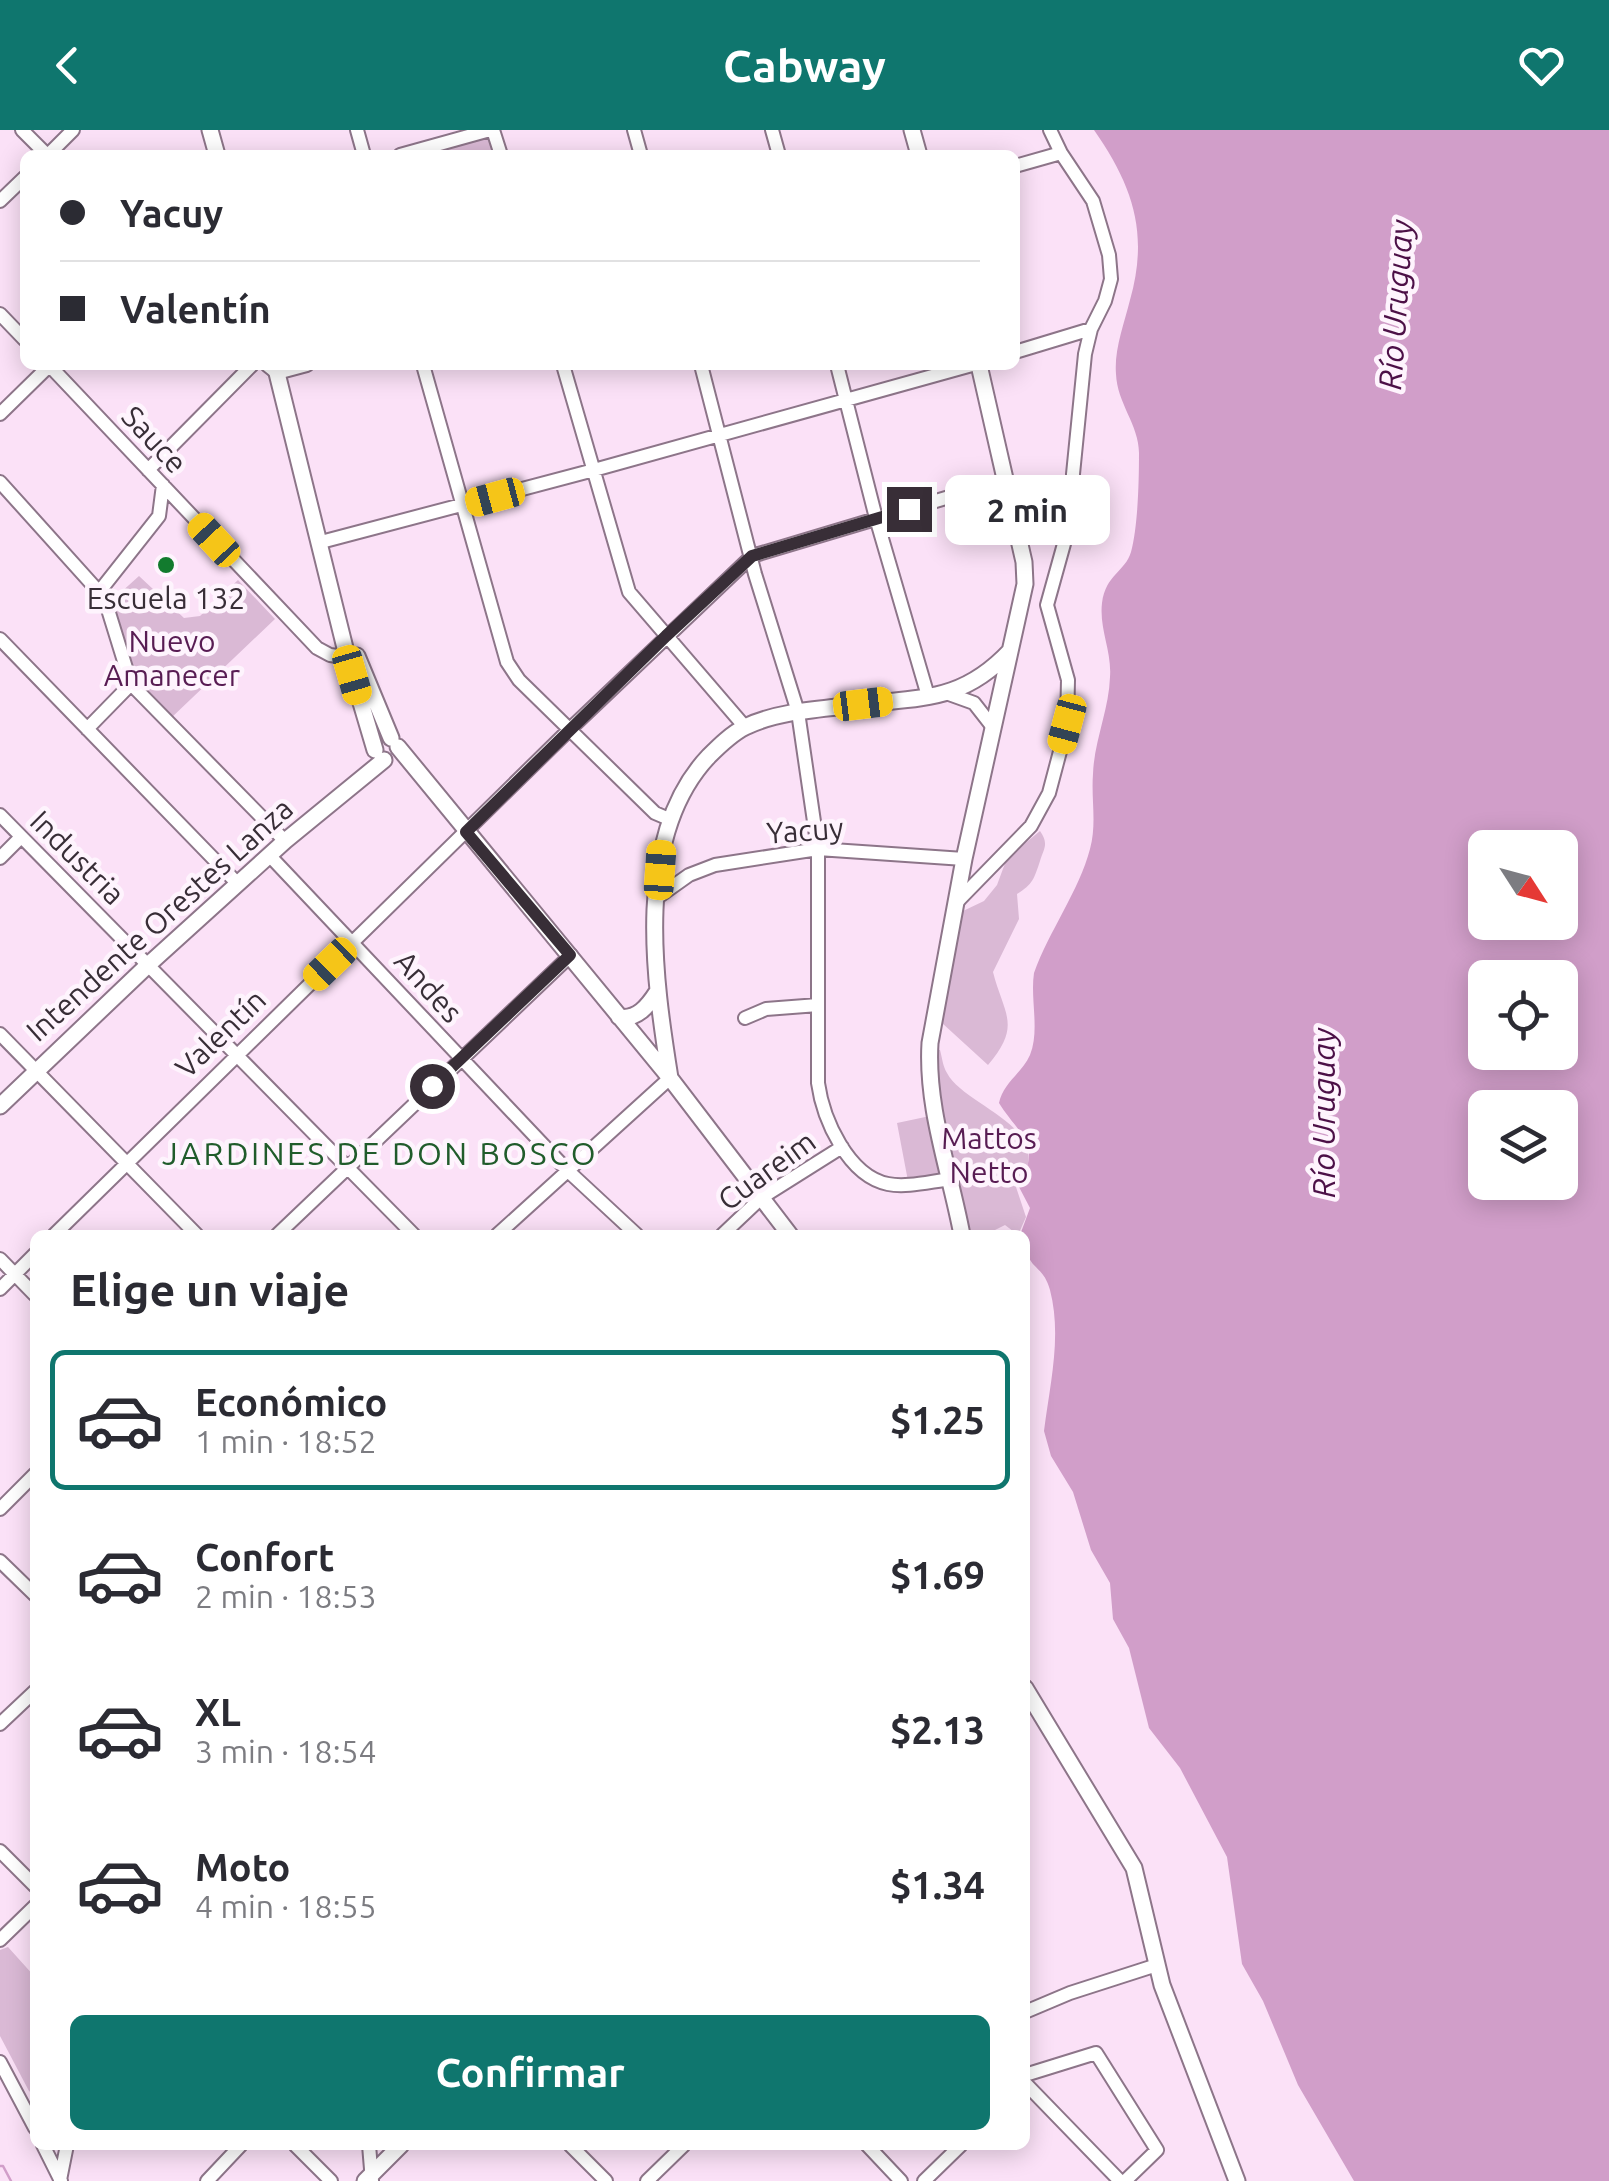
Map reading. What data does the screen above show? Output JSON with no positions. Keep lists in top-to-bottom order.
{
  "streets": {
    "street": [
      "Sauce",
      "Yacuy",
      "Industria",
      "Intendente Orestes Lanza",
      "Andes",
      "Valentín",
      "Cuareim"
    ]
  },
  "crossings": [
    ["Industria", "Intendente Orestes Lanza"],
    ["Industria", "Valentín"],
    ["Intendente Orestes Lanza", "Andes"],
    ["Andes", "Valentín"]
  ],
  "districts": ["JARDINES DE DON BOSCO"],
  "water": ["Río Uruguay"],
  "parks": ["Nuevo Amanecer", "Mattos Netto"],
  "places": ["Escuela 132"],
  "north": "bottom right",
  "page": {
    "header": "Cabway",
    "banner": ["Yacuy", "Valentín"],
    "bubble": "2 min",
    "heading": "Elige un viaje",
    "list": [
      {
        "name": "Económico",
        "note": "1 min · 18:52",
        "value": "$1.25"
      },
      {
        "name": "Confort",
        "note": "2 min · 18:53",
        "value": "$1.69"
      },
      {
        "name": "XL",
        "note": "3 min · 18:54",
        "value": "$2.13"
      },
      {
        "name": "Moto",
        "note": "4 min · 18:55",
        "value": "$1.34"
      }
    ],
    "buttons": "Confirmar"
  }
}
